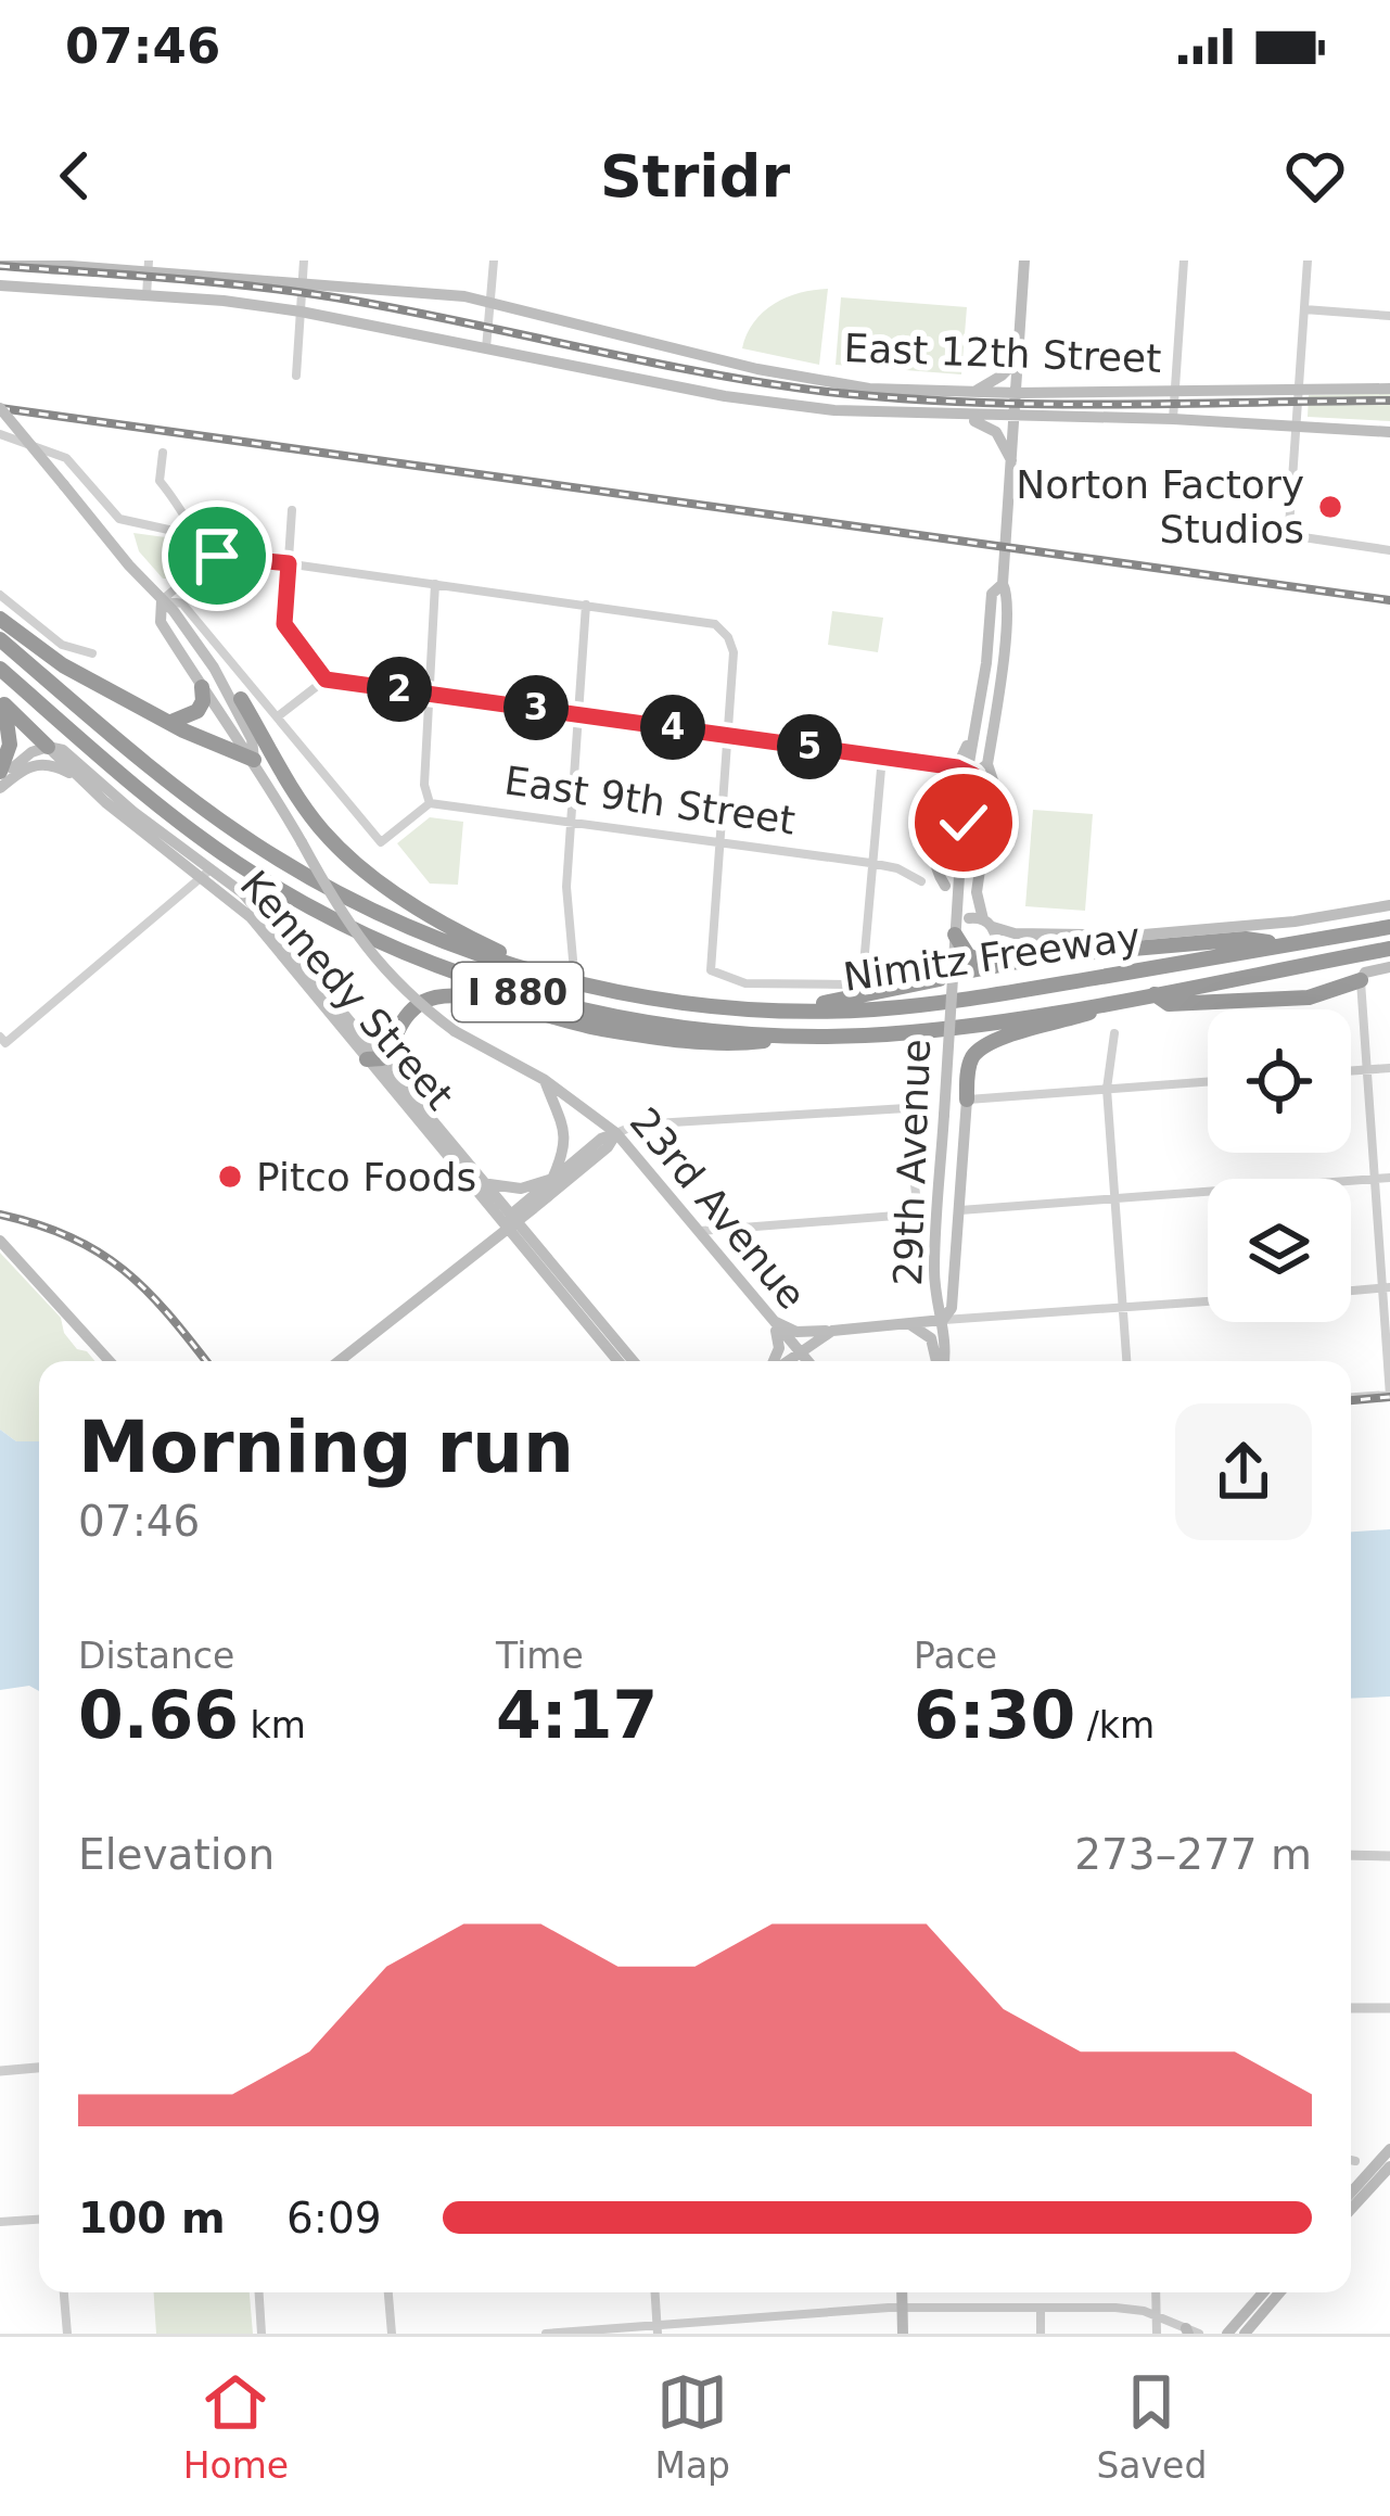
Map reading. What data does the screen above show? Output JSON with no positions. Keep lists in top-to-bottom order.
{
  "streets": {
    "highway": ["Nimitz Freeway", "I 880"],
    "main road": [
      "East 12th Street",
      "Kennedy Street",
      "29th Avenue",
      "23rd Avenue"
    ],
    "street": ["East 9th Street"]
  },
  "crossings": [
    ["East 12th Street", "29th Avenue"],
    ["East 9th Street", "23rd Avenue"]
  ],
  "places": ["Norton Factory Studios", "Pitco Foods"],
  "page": {
    "status": "07:46",
    "header": "Stridr",
    "pins": [
      "2",
      "3",
      "4",
      "5"
    ],
    "heading": ["Morning run", "07:46"],
    "stats": [
      ["Distance", "0.66 km"],
      ["Time", "4:17"],
      ["Pace", "6:30 /km"]
    ],
    "chart": ["Elevation", "273–277 m"],
    "list": [
      {
        "name": "100 m",
        "note": "6:09"
      }
    ],
    "tabs": ["Home", "Map", "Saved"]
  }
}
